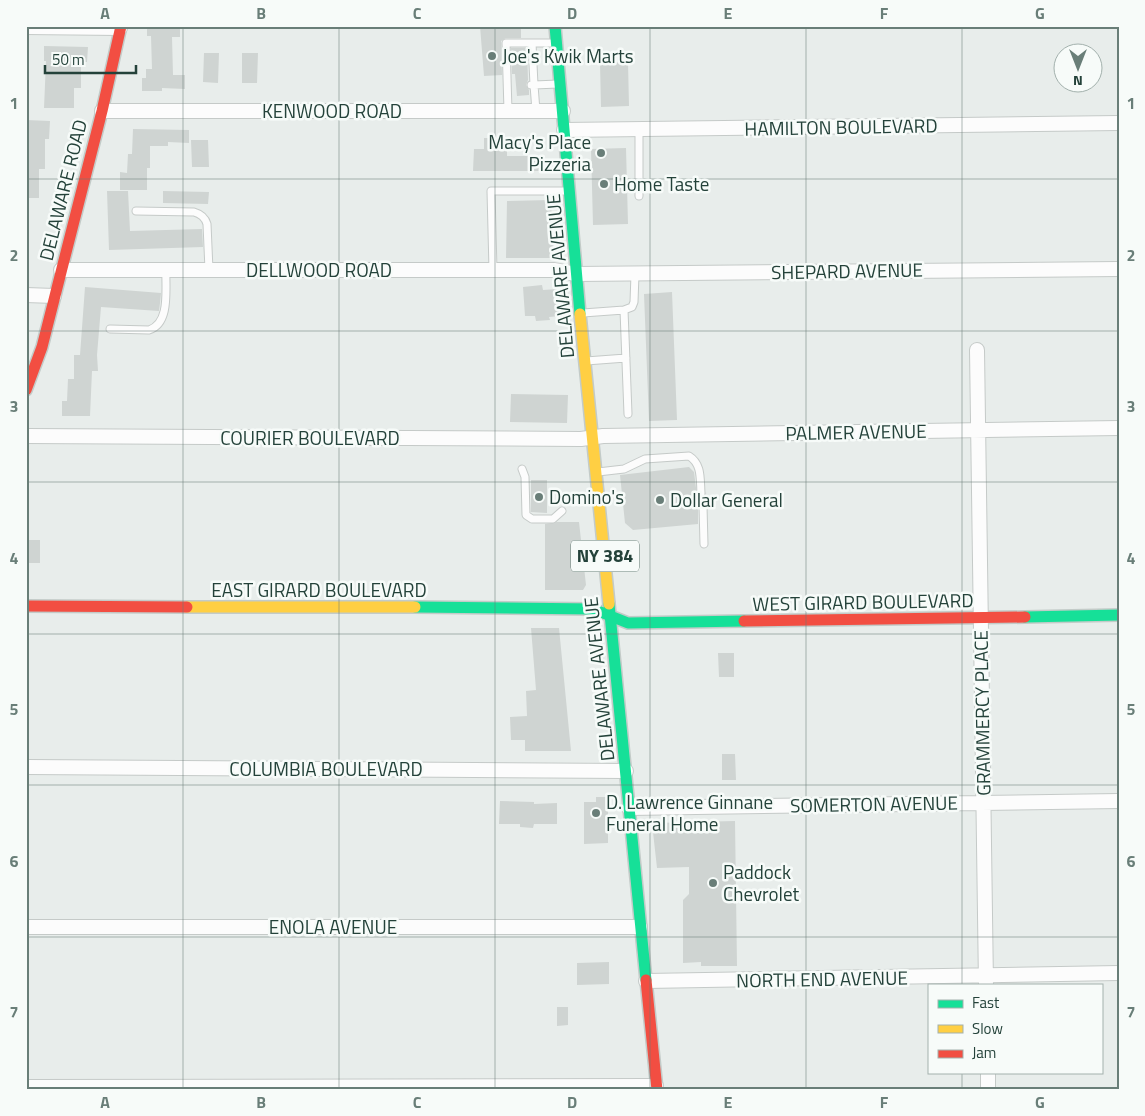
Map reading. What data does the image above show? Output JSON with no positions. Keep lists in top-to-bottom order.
{
  "streets": {
    "street": [
      "KENWOOD ROAD",
      "HAMILTON BOULEVARD",
      "DELAWARE ROAD",
      "DELLWOOD ROAD",
      "SHEPARD AVENUE",
      "DELAWARE AVENUE",
      "PALMER AVENUE",
      "COURIER BOULEVARD",
      "NY 384",
      "EAST GIRARD BOULEVARD",
      "WEST GIRARD BOULEVARD",
      "GRAMMERCY PLACE",
      "COLUMBIA BOULEVARD",
      "SOMERTON AVENUE",
      "ENOLA AVENUE",
      "NORTH END AVENUE"
    ]
  },
  "crossings": [
    ["KENWOOD ROAD", "DELAWARE ROAD"],
    ["KENWOOD ROAD", "DELAWARE AVENUE"],
    ["HAMILTON BOULEVARD", "DELAWARE AVENUE"],
    ["DELAWARE ROAD", "DELLWOOD ROAD"],
    ["DELLWOOD ROAD", "SHEPARD AVENUE"],
    ["DELLWOOD ROAD", "DELAWARE AVENUE"],
    ["SHEPARD AVENUE", "DELAWARE AVENUE"],
    ["DELAWARE AVENUE", "PALMER AVENUE"],
    ["DELAWARE AVENUE", "COURIER BOULEVARD"],
    ["DELAWARE AVENUE", "EAST GIRARD BOULEVARD"],
    ["DELAWARE AVENUE", "WEST GIRARD BOULEVARD"],
    ["DELAWARE AVENUE", "COLUMBIA BOULEVARD"],
    ["DELAWARE AVENUE", "SOMERTON AVENUE"],
    ["DELAWARE AVENUE", "ENOLA AVENUE"],
    ["DELAWARE AVENUE", "NORTH END AVENUE"],
    ["PALMER AVENUE", "COURIER BOULEVARD"],
    ["PALMER AVENUE", "GRAMMERCY PLACE"],
    ["EAST GIRARD BOULEVARD", "WEST GIRARD BOULEVARD"],
    ["WEST GIRARD BOULEVARD", "GRAMMERCY PLACE"],
    ["GRAMMERCY PLACE", "SOMERTON AVENUE"],
    ["GRAMMERCY PLACE", "NORTH END AVENUE"]
  ],
  "places": [
    "Joe's Kwik Marts",
    "Macy's Place Pizzeria",
    "Home Taste",
    "Domino's",
    "Dollar General",
    "D. Lawrence Ginnane Funeral Home",
    "Paddock Chevrolet"
  ],
  "legend": ["Fast", "Slow", "Jam"],
  "scale_bar": "50 m",
  "north": "bottom",
  "grid": {
    "columns": [
      "A",
      "B",
      "C",
      "D",
      "E",
      "F",
      "G"
    ],
    "rows": [
      "1",
      "2",
      "3",
      "4",
      "5",
      "6",
      "7"
    ]
  }
}
